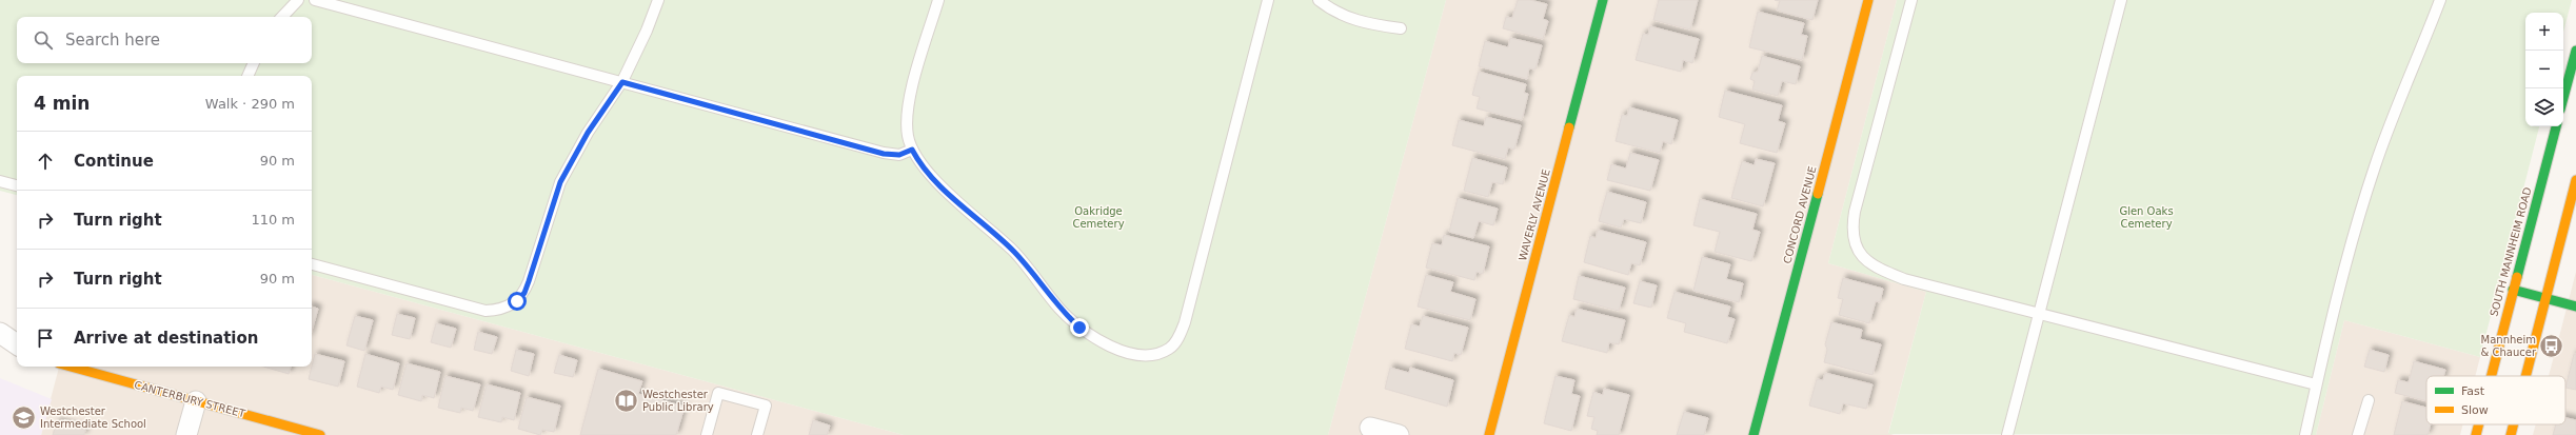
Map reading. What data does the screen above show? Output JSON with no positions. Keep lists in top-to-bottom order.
{
  "streets": {
    "street": [
      "WAVERLY AVENUE",
      "CONCORD AVENUE",
      "SOUTH MANNHEIM ROAD",
      "CANTERBURY STREET"
    ]
  },
  "parks": ["Oakridge Cemetery", "Glen Oaks Cemetery"],
  "places": {
    "bus stop": ["Mannheim & Chaucer"],
    "library": ["Westchester Public Library"],
    "school or university": ["Westchester Intermediate School"]
  },
  "legend": ["Fast", "Slow"],
  "page": {
    "map_buttons": ["+", "−"],
    "search": "Search here",
    "heading": ["4 min", "Walk · 290 m"],
    "list": [
      ["Continue", "90 m"],
      ["Turn right", "110 m"],
      ["Turn right", "90 m"],
      "Arrive at destination"
    ]
  }
}
